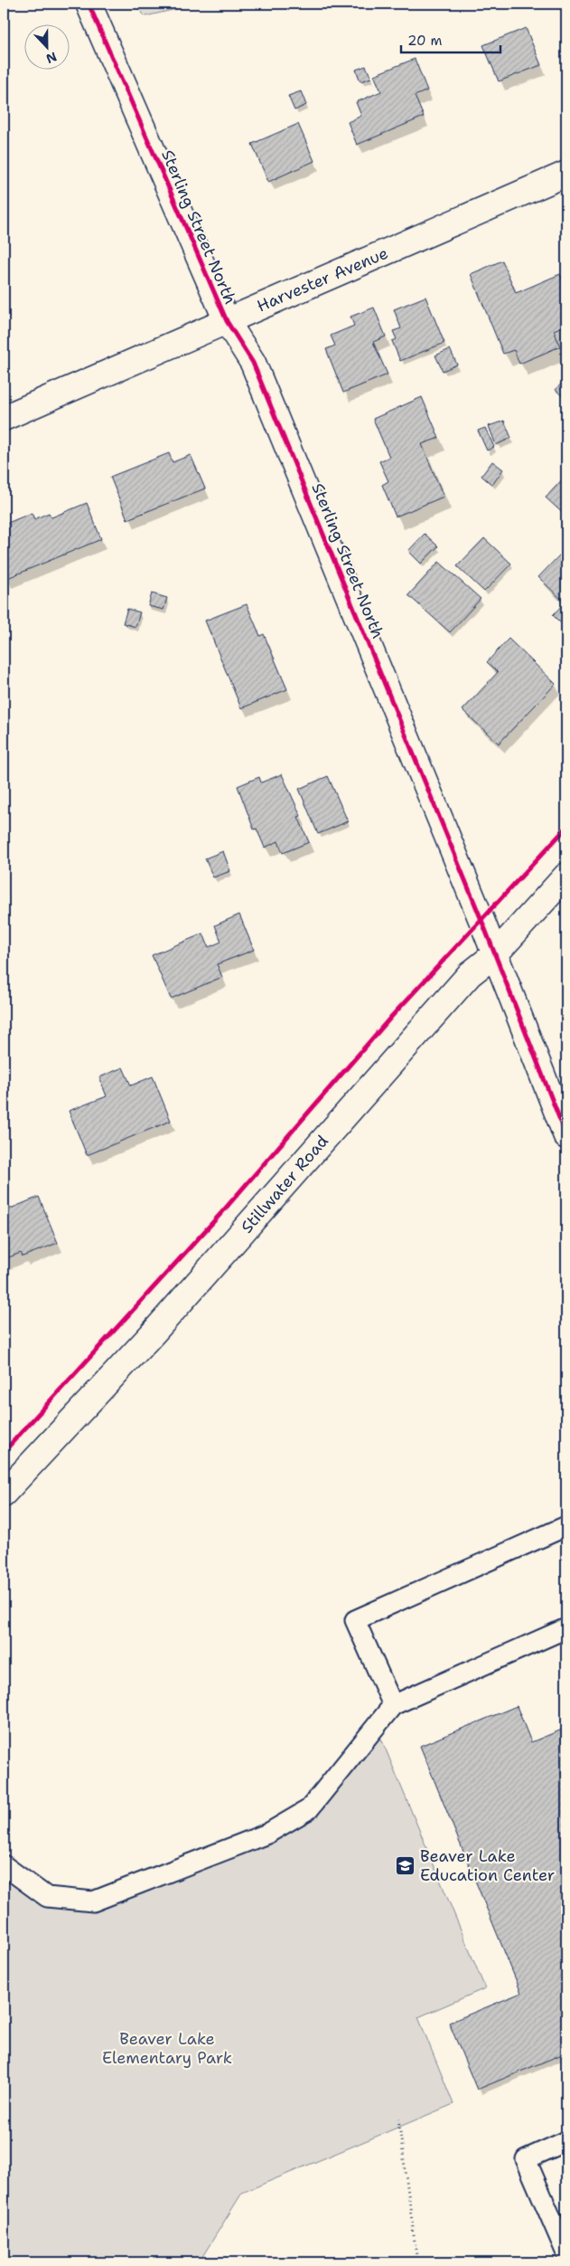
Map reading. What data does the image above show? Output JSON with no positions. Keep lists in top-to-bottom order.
{
  "streets": {
    "street": ["Sterling Street North", "Harvester Avenue", "Stillwater Road"]
  },
  "crossings": [
    ["Sterling Street North", "Harvester Avenue"],
    ["Sterling Street North", "Stillwater Road"]
  ],
  "parks": ["Beaver Lake Elementary Park"],
  "places": {
    "school or university": ["Beaver Lake Education Center"]
  },
  "scale_bar": "20 m",
  "north": "bottom"
}
